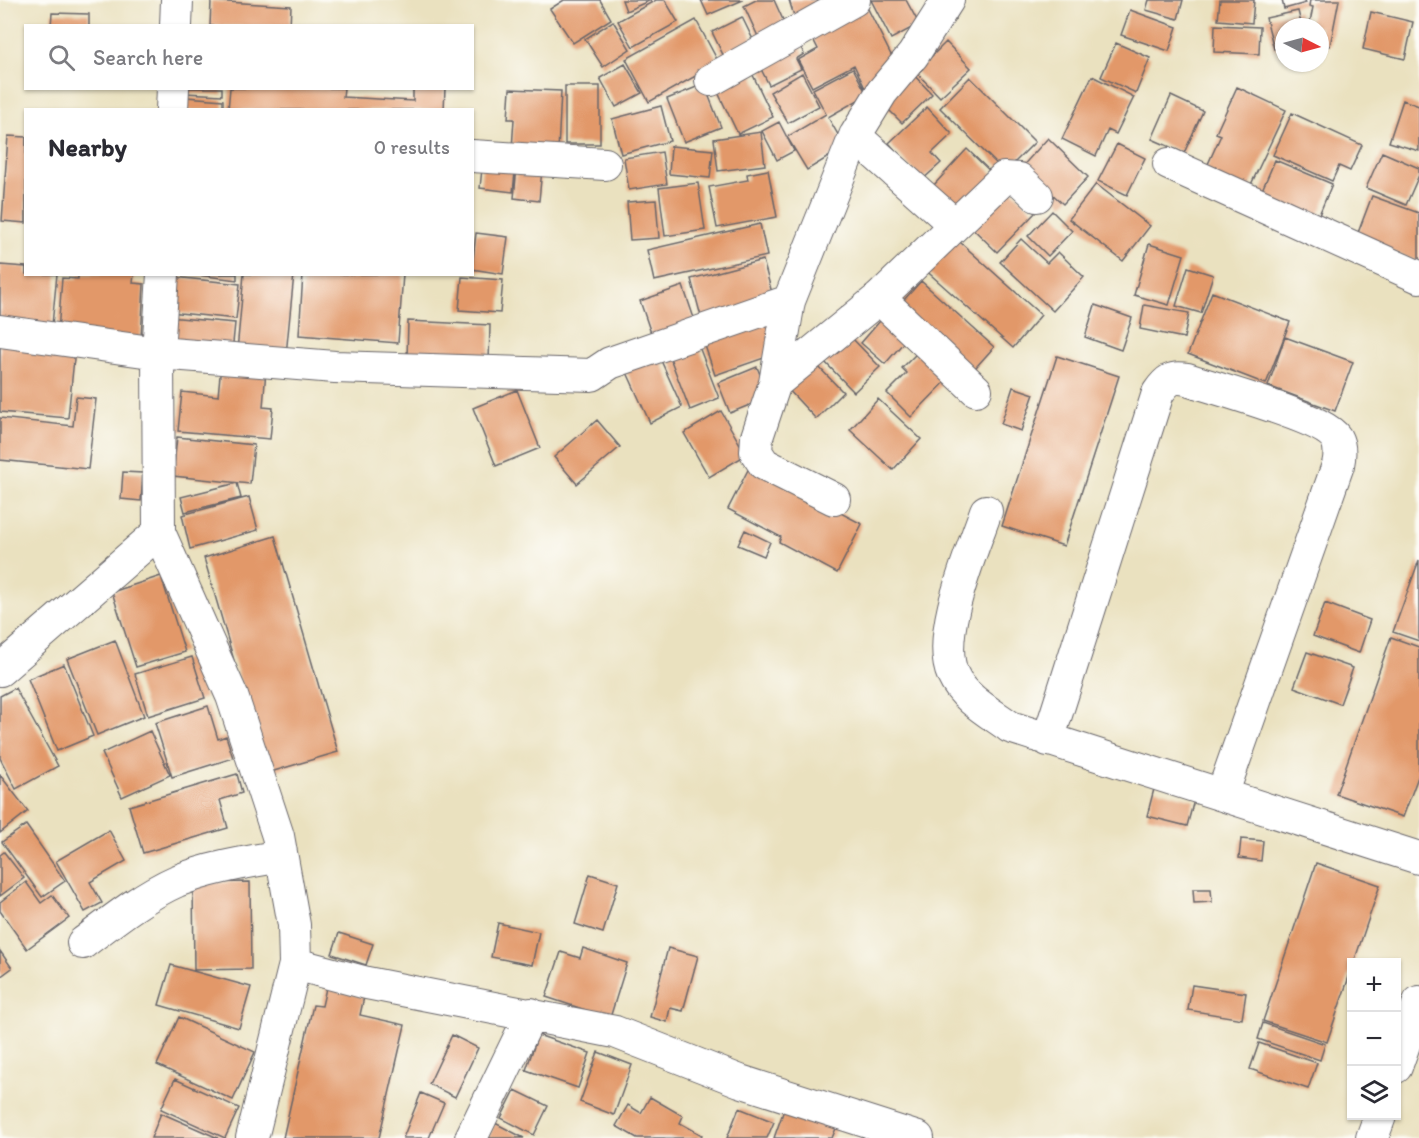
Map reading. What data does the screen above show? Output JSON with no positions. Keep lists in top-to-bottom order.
{
  "north": "right",
  "page": {
    "search": "Search here",
    "heading": ["Nearby", "0 results"],
    "map_buttons": ["+", "−"]
  }
}
